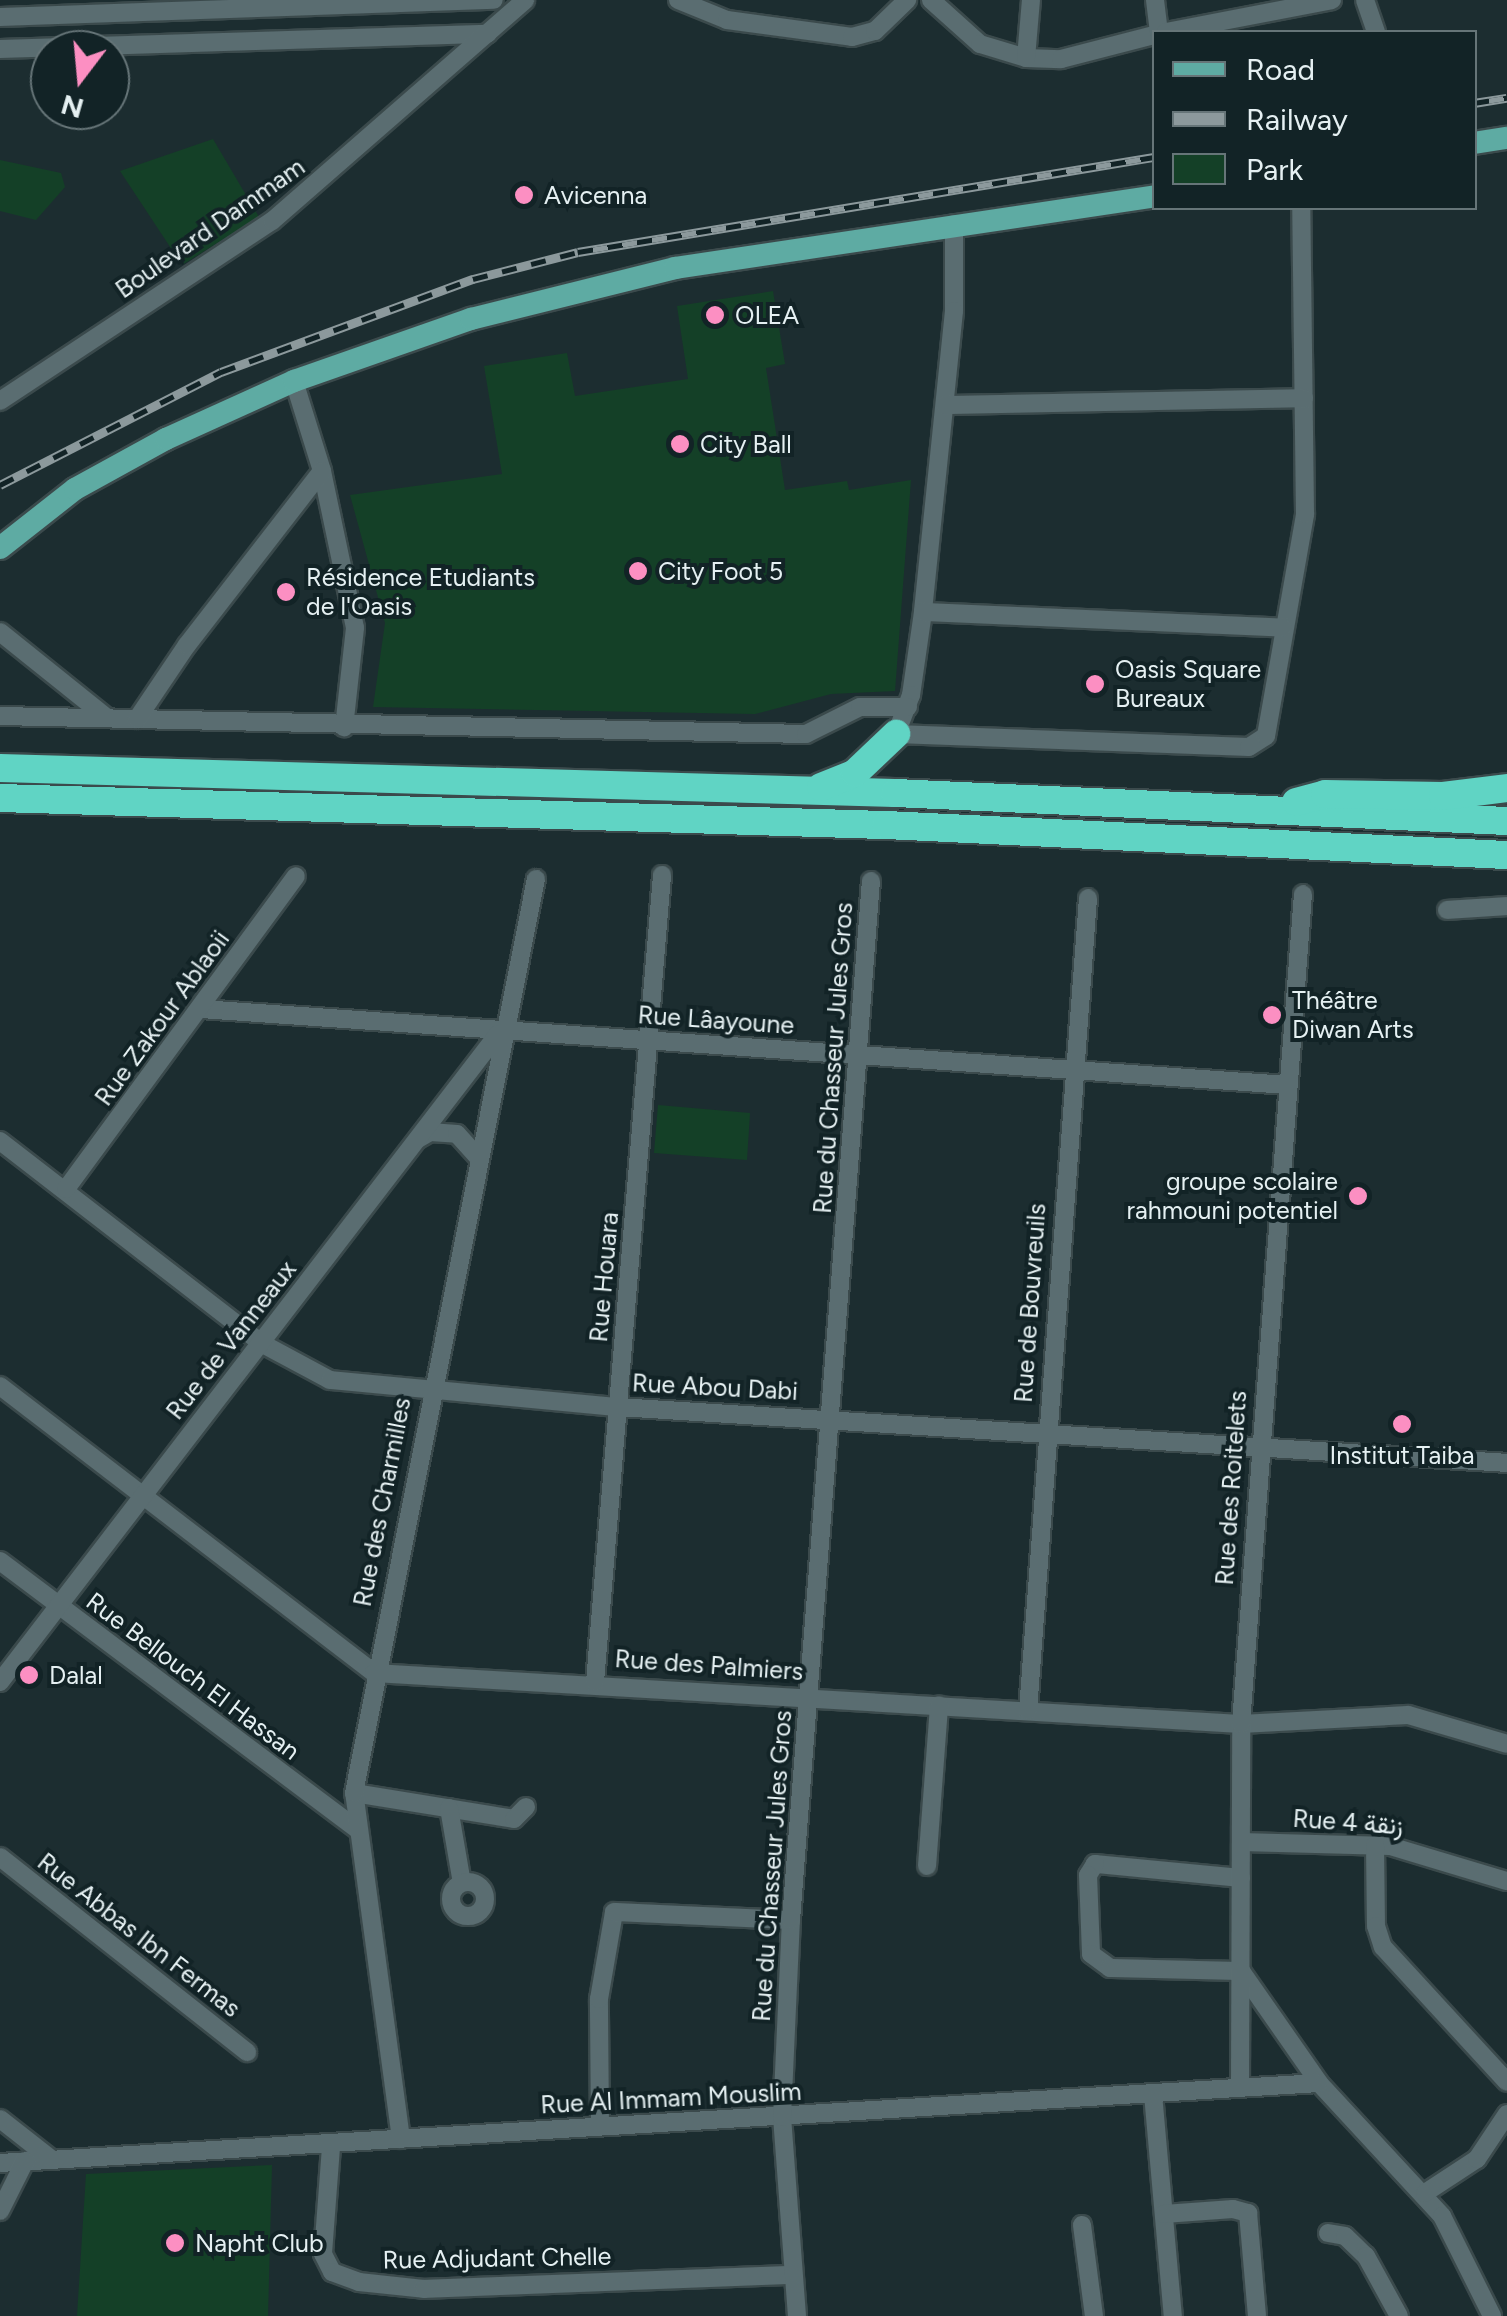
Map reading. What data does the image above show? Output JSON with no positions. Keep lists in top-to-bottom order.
{
  "streets": {
    "street": [
      "Boulevard Dammam",
      "Rue Zakour Ablaoii",
      "Rue Lâayoune",
      "Rue du Chasseur Jules Gros",
      "Rue Houara",
      "Rue de Bouvreuils",
      "Rue de Vanneaux",
      "Rue Abou Dabi",
      "Rue des Roitelets",
      "Rue des Charmilles",
      "Rue des Palmiers",
      "Rue Bellouch El Hassan",
      "Rue 4 زنقة",
      "Rue Abbas Ibn Fermas",
      "Rue Al Immam Mouslim",
      "Rue Adjudant Chelle"
    ]
  },
  "crossings": [
    ["Rue Zakour Ablaoii", "Rue Lâayoune"],
    ["Rue Zakour Ablaoii", "Rue Abou Dabi"],
    ["Rue Lâayoune", "Rue du Chasseur Jules Gros"],
    ["Rue Lâayoune", "Rue Houara"],
    ["Rue Lâayoune", "Rue de Bouvreuils"],
    ["Rue Lâayoune", "Rue de Vanneaux"],
    ["Rue Lâayoune", "Rue des Roitelets"],
    ["Rue Lâayoune", "Rue des Charmilles"],
    ["Rue du Chasseur Jules Gros", "Rue Abou Dabi"],
    ["Rue du Chasseur Jules Gros", "Rue des Palmiers"],
    ["Rue du Chasseur Jules Gros", "Rue Al Immam Mouslim"],
    ["Rue du Chasseur Jules Gros", "Rue Adjudant Chelle"],
    ["Rue Houara", "Rue Abou Dabi"],
    ["Rue Houara", "Rue des Palmiers"],
    ["Rue de Bouvreuils", "Rue Abou Dabi"],
    ["Rue de Bouvreuils", "Rue des Palmiers"],
    ["Rue de Vanneaux", "Rue Abou Dabi"],
    ["Rue de Vanneaux", "Rue des Charmilles"],
    ["Rue de Vanneaux", "Rue Bellouch El Hassan"],
    ["Rue Abou Dabi", "Rue des Roitelets"],
    ["Rue Abou Dabi", "Rue des Charmilles"],
    ["Rue des Roitelets", "Rue des Palmiers"],
    ["Rue des Roitelets", "Rue 4 زنقة"],
    ["Rue des Roitelets", "Rue Al Immam Mouslim"],
    ["Rue des Charmilles", "Rue des Palmiers"],
    ["Rue des Charmilles", "Rue Bellouch El Hassan"],
    ["Rue des Charmilles", "Rue Al Immam Mouslim"],
    ["Rue Al Immam Mouslim", "Rue Adjudant Chelle"]
  ],
  "places": [
    "Avicenna",
    "OLEA",
    "City Ball",
    "City Foot 5",
    "Résidence Etudiants de l'Oasis",
    "Oasis Square Bureaux",
    "Théâtre Diwan Arts",
    "groupe scolaire rahmouni potentiel",
    "Institut Taiba",
    "Dalal",
    "Napht Club"
  ],
  "legend": ["Road", "Railway", "Park"],
  "north": "bottom"
}
